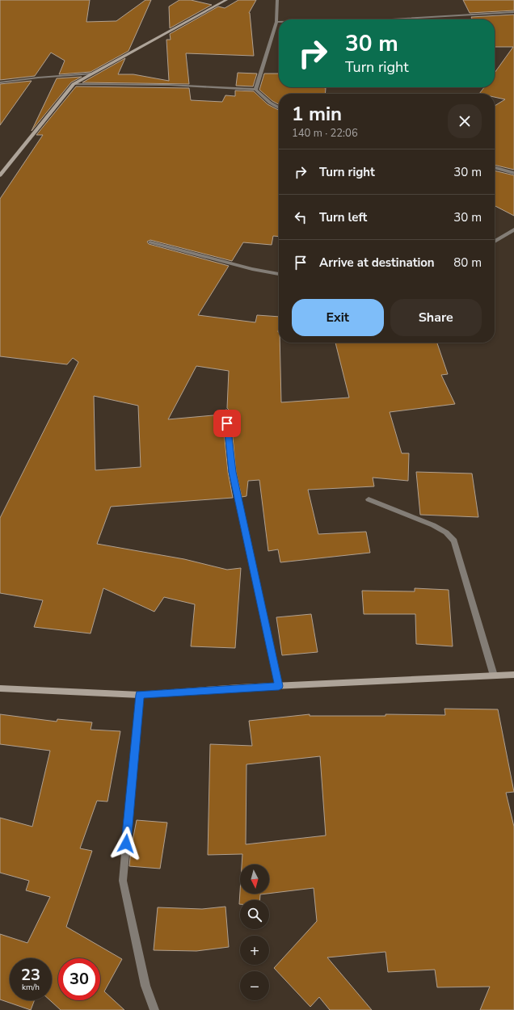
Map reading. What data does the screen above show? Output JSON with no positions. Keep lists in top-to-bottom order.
{
  "north": "bottom",
  "page": {
    "turn": ["30 m", "Turn right"],
    "heading": ["1 min", "140 m · 22:06"],
    "list": [
      {
        "name": "Turn right",
        "value": "30 m"
      },
      {
        "name": "Turn left",
        "value": "30 m"
      },
      {
        "name": "Arrive at destination",
        "value": "80 m"
      }
    ],
    "buttons": ["Exit", "Share"],
    "map_buttons": ["+", "−"],
    "speed": "23 km/h",
    "limit": "30"
  }
}
